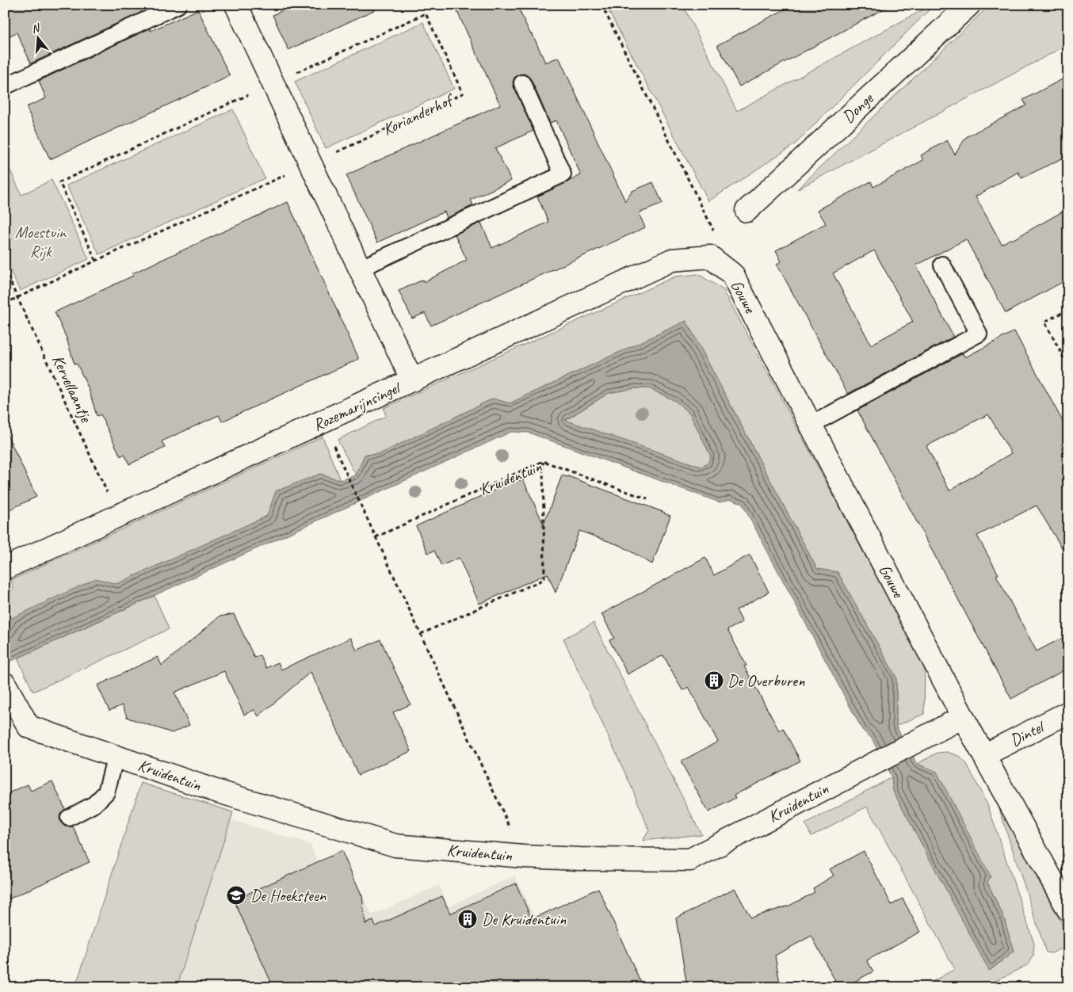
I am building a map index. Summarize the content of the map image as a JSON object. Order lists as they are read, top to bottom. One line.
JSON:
{"streets":{"street":["Donge","Gouwe","Rozemarijnsingel","Kruidentuin","Dintel"],"path":["Korianderhof","Kervellaantje"]},"crossings":[["Korianderhof","Kervellaantje"],["Gouwe","Rozemarijnsingel"],["Gouwe","Kruidentuin"],["Gouwe","Dintel"],["Kervellaantje","Rozemarijnsingel"]],"parks":["Moestuin Rijk"],"places":{"building":["De Overburen","De Kruidentuin"],"school or university":["De Hoeksteen"]},"north":"top"}
